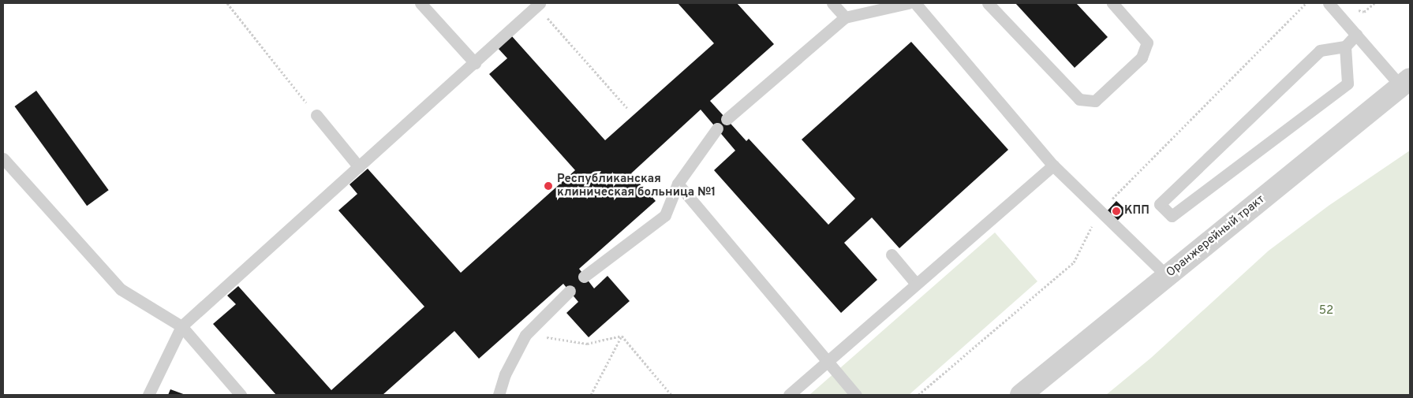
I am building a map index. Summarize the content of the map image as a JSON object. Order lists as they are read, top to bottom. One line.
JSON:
{"streets":{"street":["Оранжерейный тракт"]},"parks":["52"],"places":["Республиканская клиническая больница №1","КПП"]}
